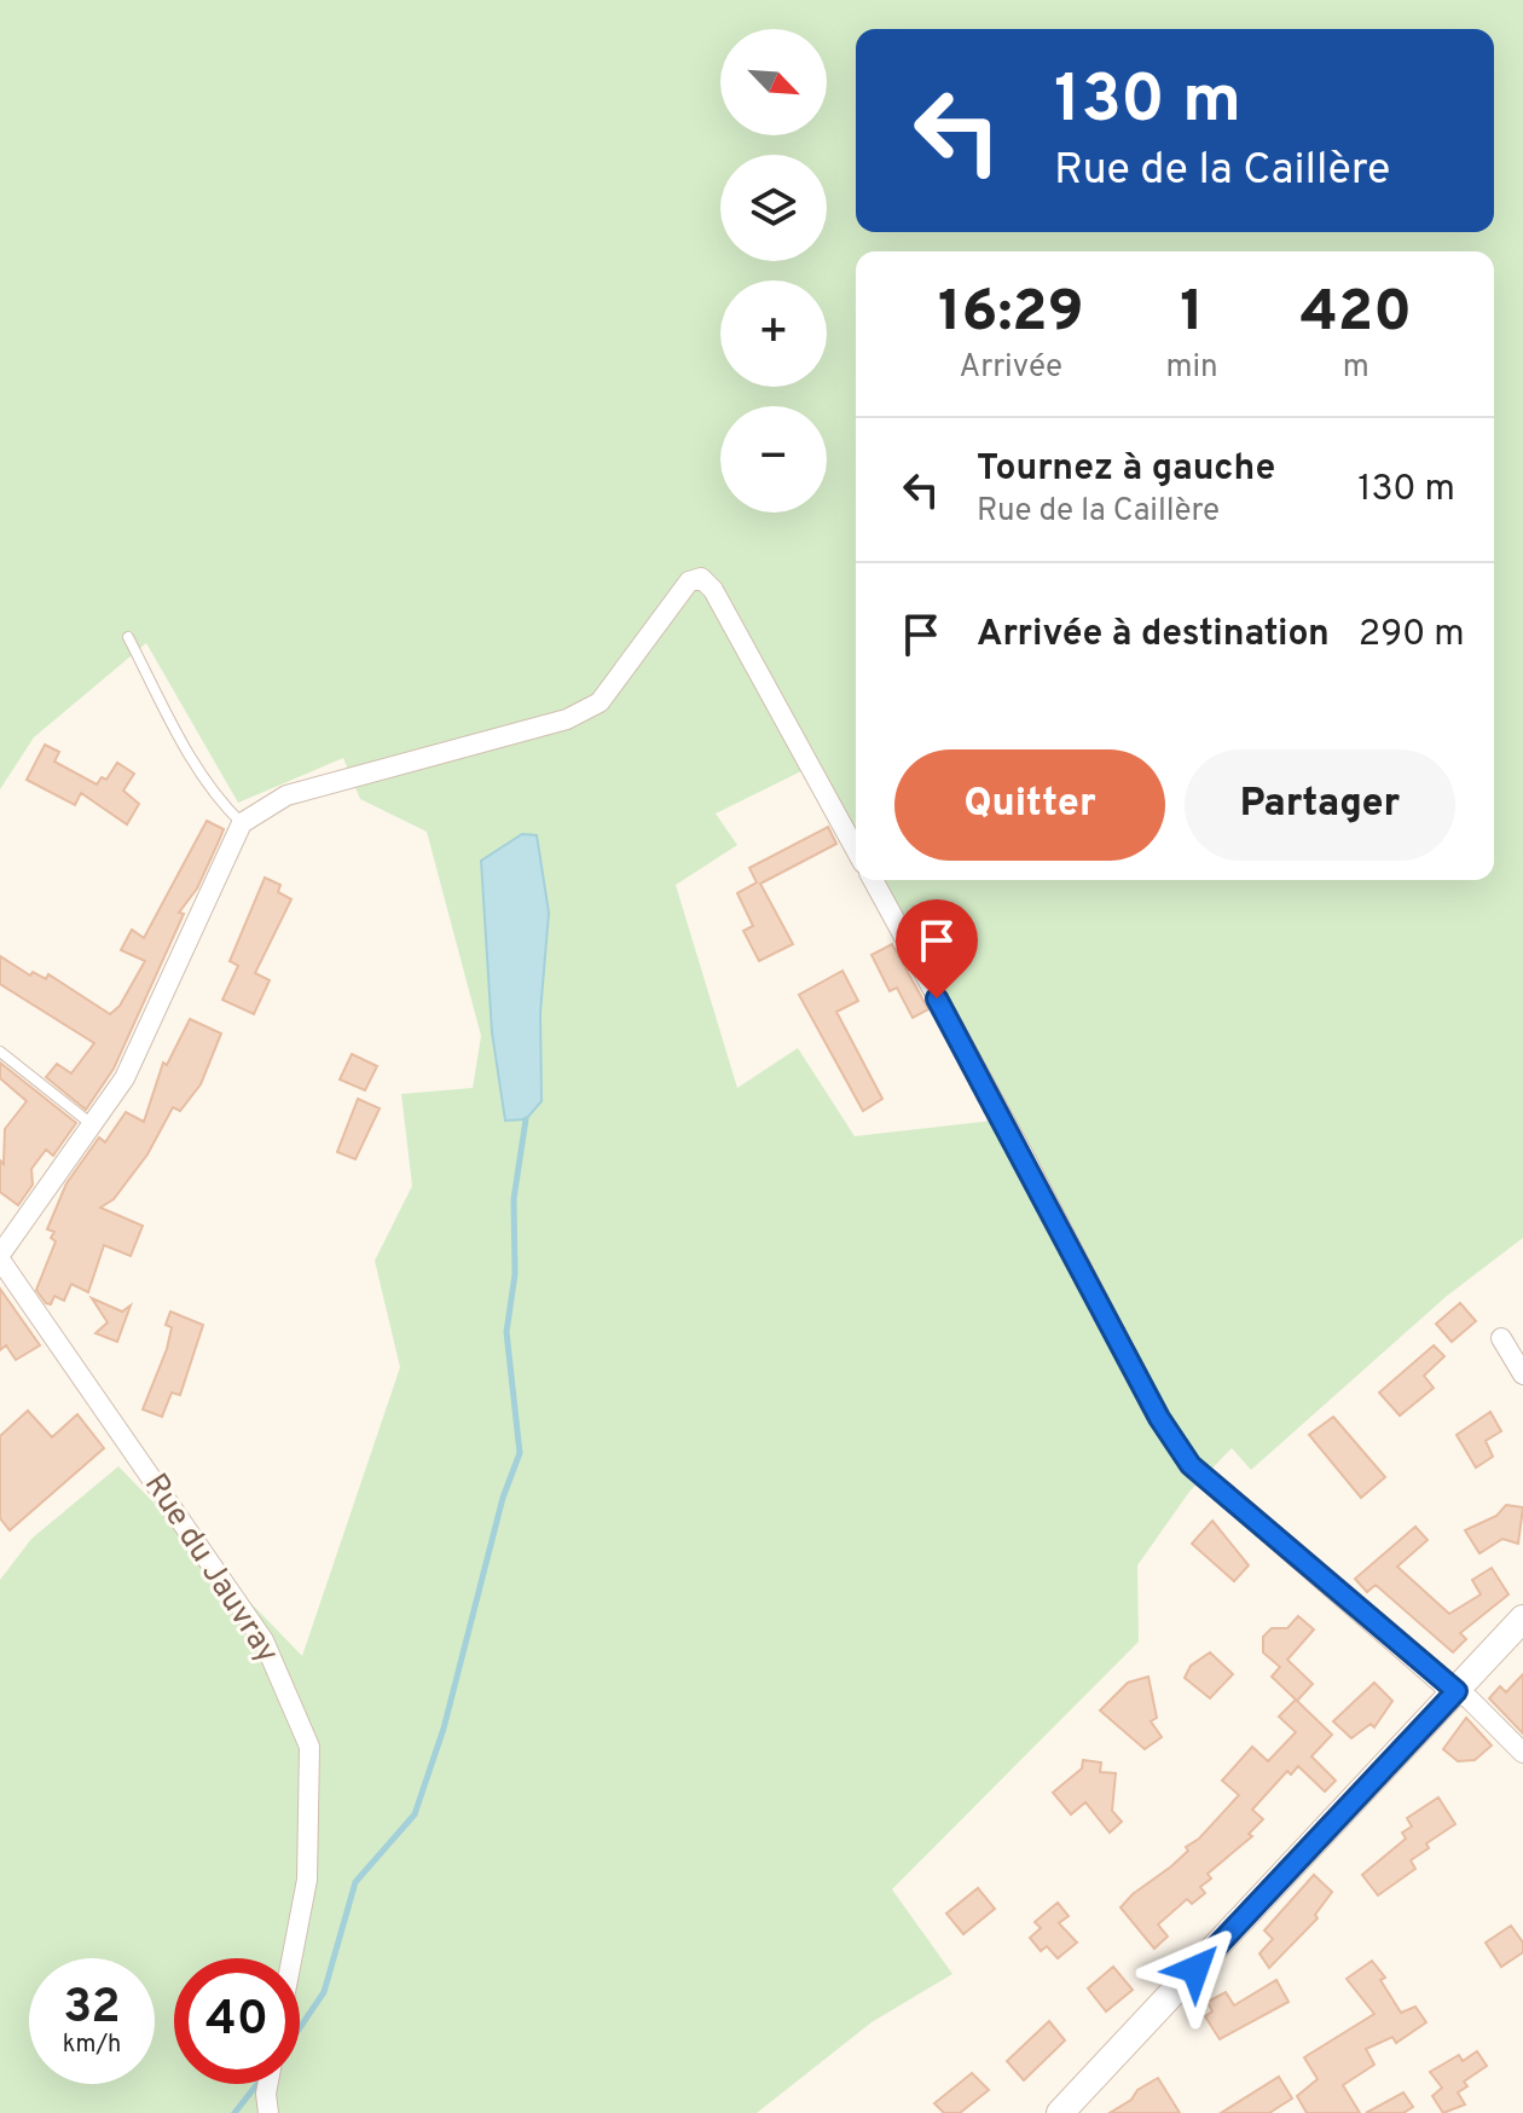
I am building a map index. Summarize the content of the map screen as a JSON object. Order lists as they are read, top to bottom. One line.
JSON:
{"streets":{"street":["Rue du Jauvray"]},"north":"bottom right","page":{"map_buttons":["+","−"],"turn":["130 m","Rue de la Caillère"],"eta":["16:29","Arrivée","1","min","420","m"],"list":[{"name":"Tournez à gauche","note":"Rue de la Caillère","value":"130 m"},{"name":"Arrivée à destination","value":"290 m"}],"buttons":["Quitter","Partager"],"speed":"32 km/h","limit":"40"}}
